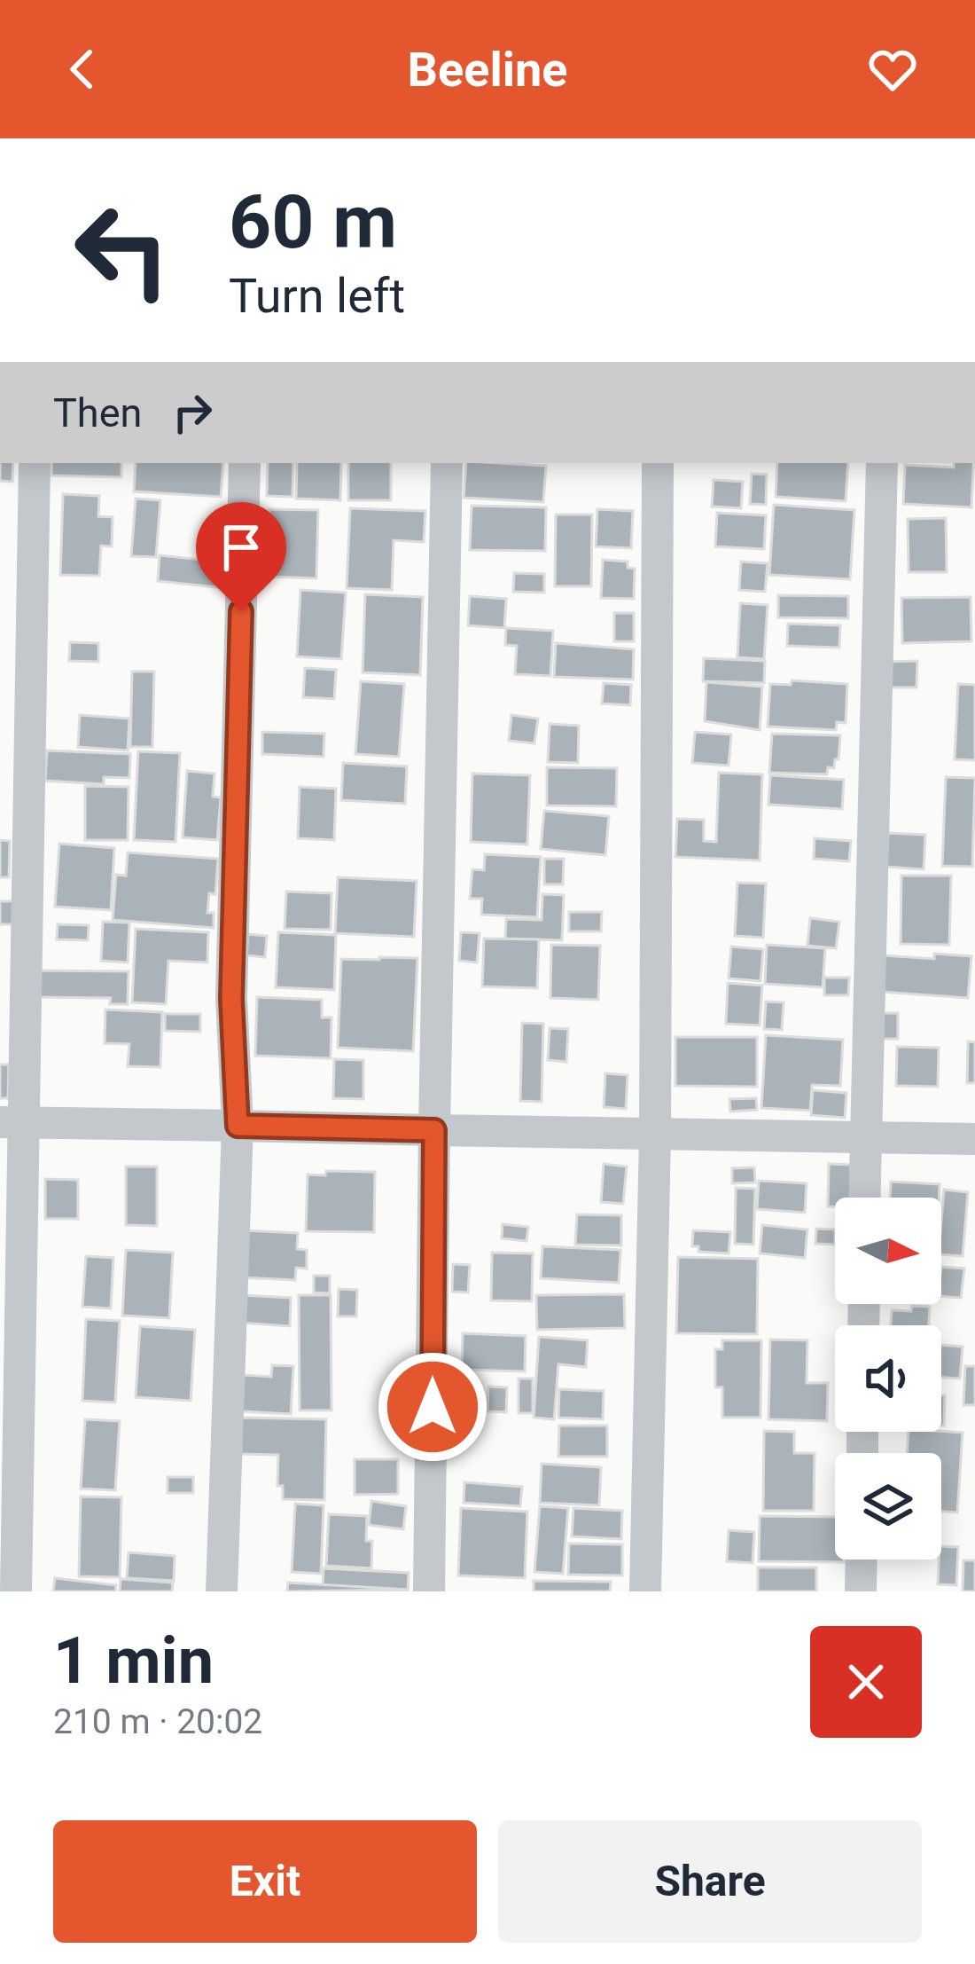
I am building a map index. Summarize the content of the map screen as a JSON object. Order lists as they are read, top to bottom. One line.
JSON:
{"north":"right","page":{"header":"Beeline","turn":["60 m","Turn left"],"then":"Then","heading":["1 min","210 m · 20:02"],"buttons":["Exit","Share"]}}
